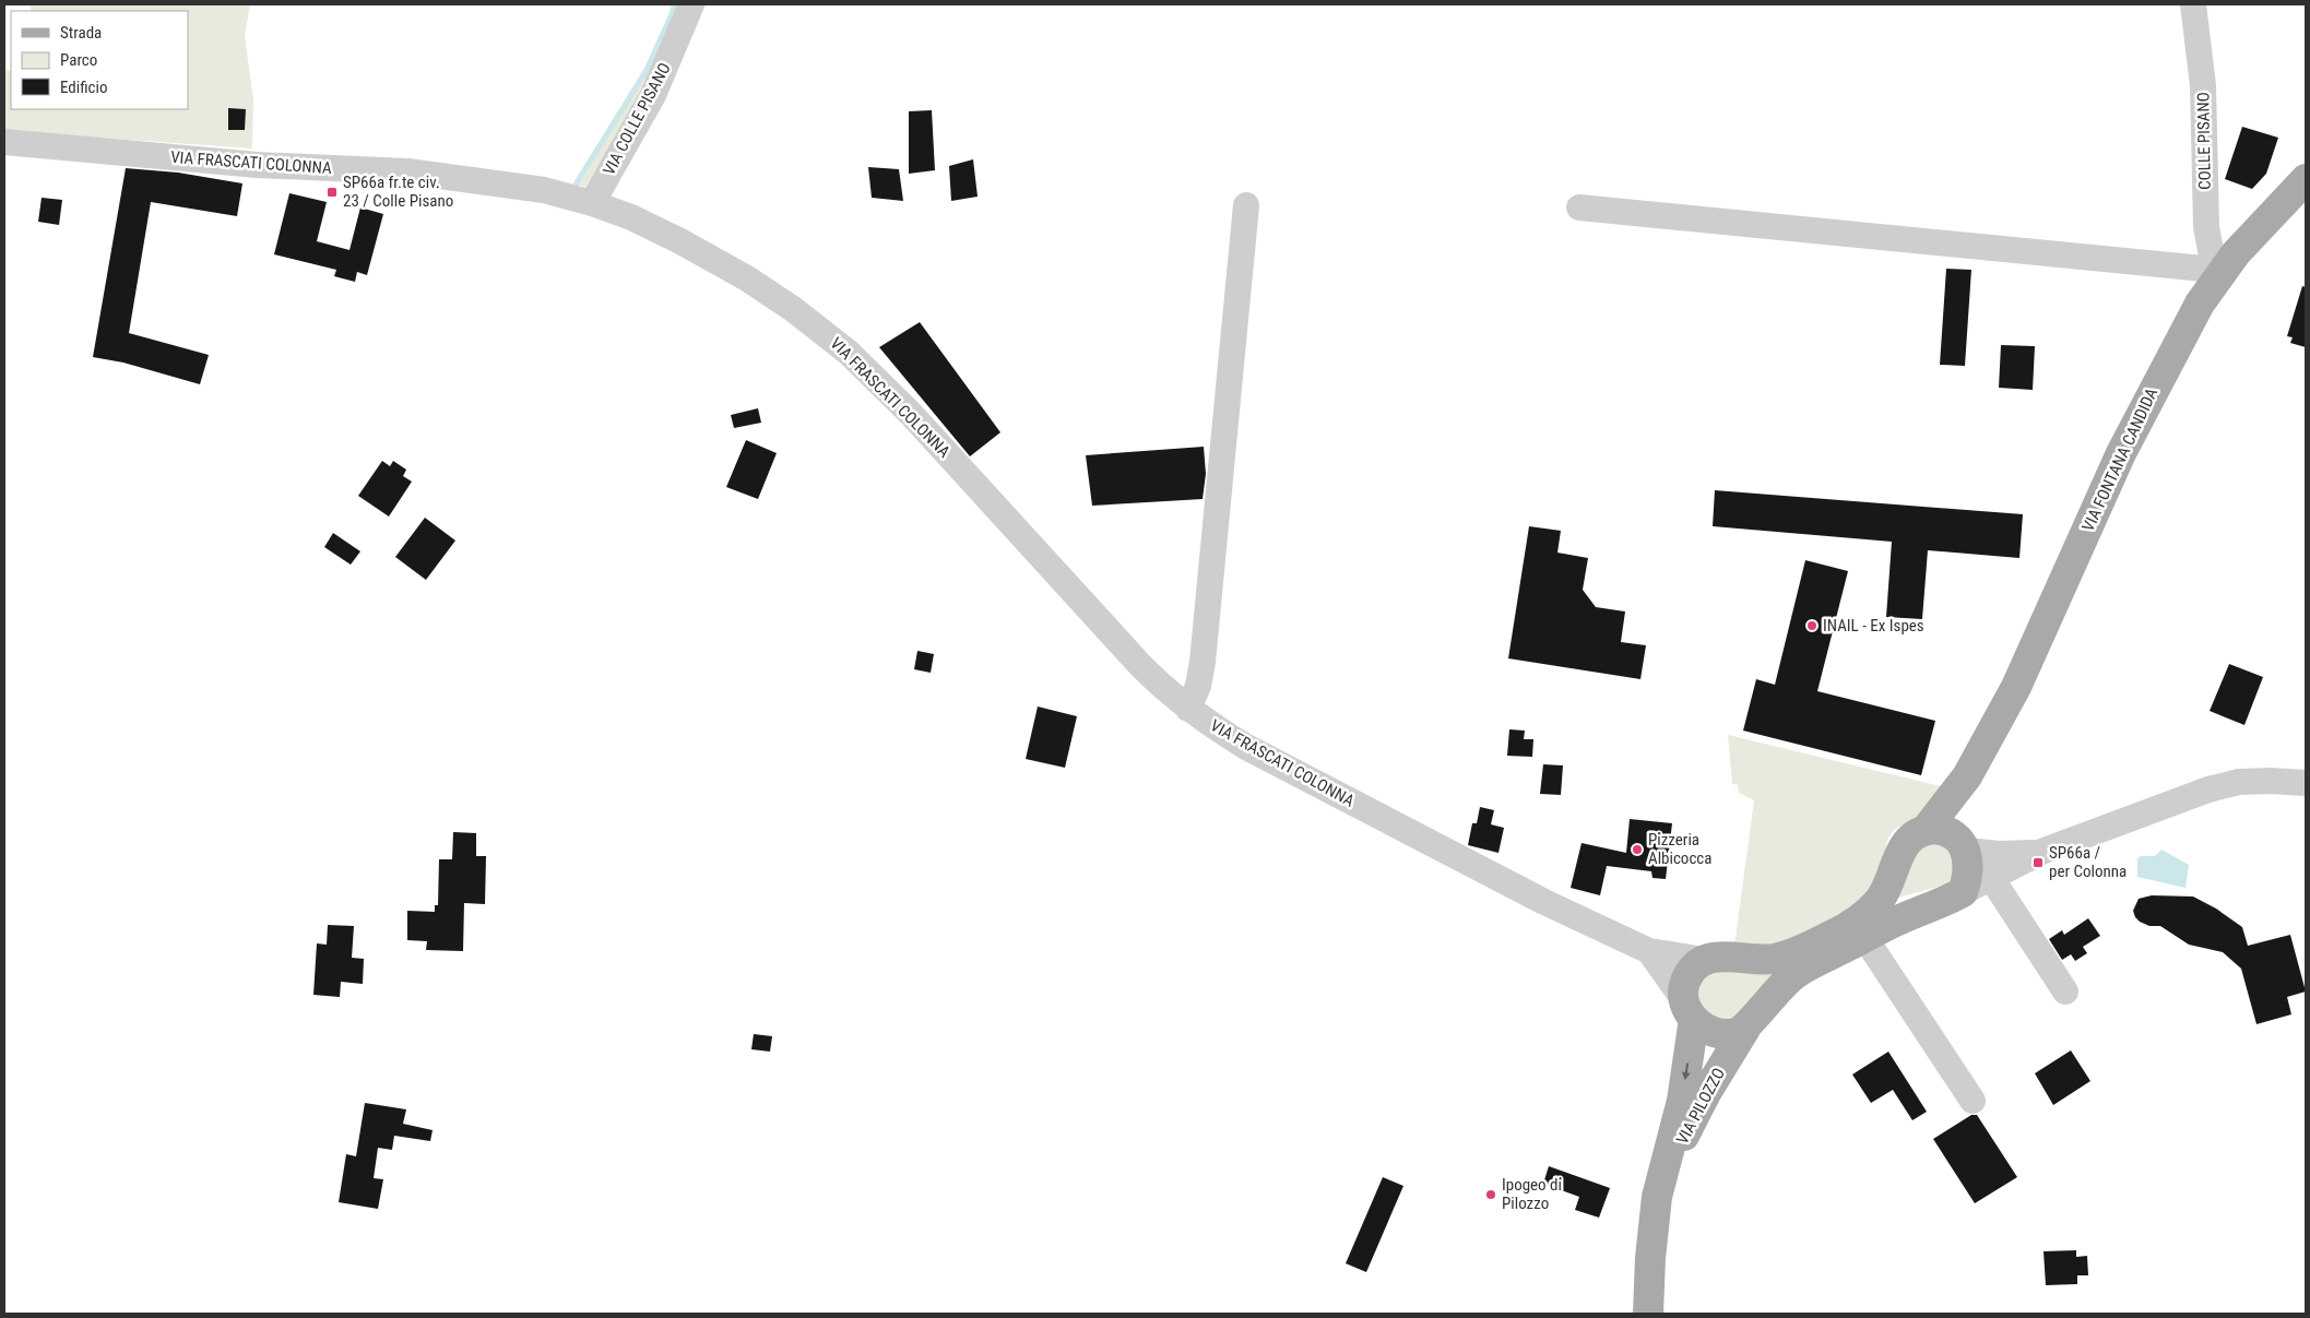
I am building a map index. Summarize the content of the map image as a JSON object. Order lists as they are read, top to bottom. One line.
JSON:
{"streets":{"main road":["VIA FRASCATI COLONNA","VIA FONTANA CANDIDA","VIA PILOZZO"],"street":["VIA COLLE PISANO","COLLE PISANO"]},"crossings":[["VIA COLLE PISANO","VIA FRASCATI COLONNA"],["COLLE PISANO","VIA FONTANA CANDIDA"],["VIA FRASCATI COLONNA","VIA FONTANA CANDIDA"],["VIA FRASCATI COLONNA","VIA PILOZZO"]],"places":{"transit":["SP66a fr.te civ. 23 / Colle Pisano","SP66a / per Colonna"],"other":["INAIL - Ex Ispes","Pizzeria Albicocca","Ipogeo di Pilozzo"]},"legend":["Strada","Parco","Edificio"]}
